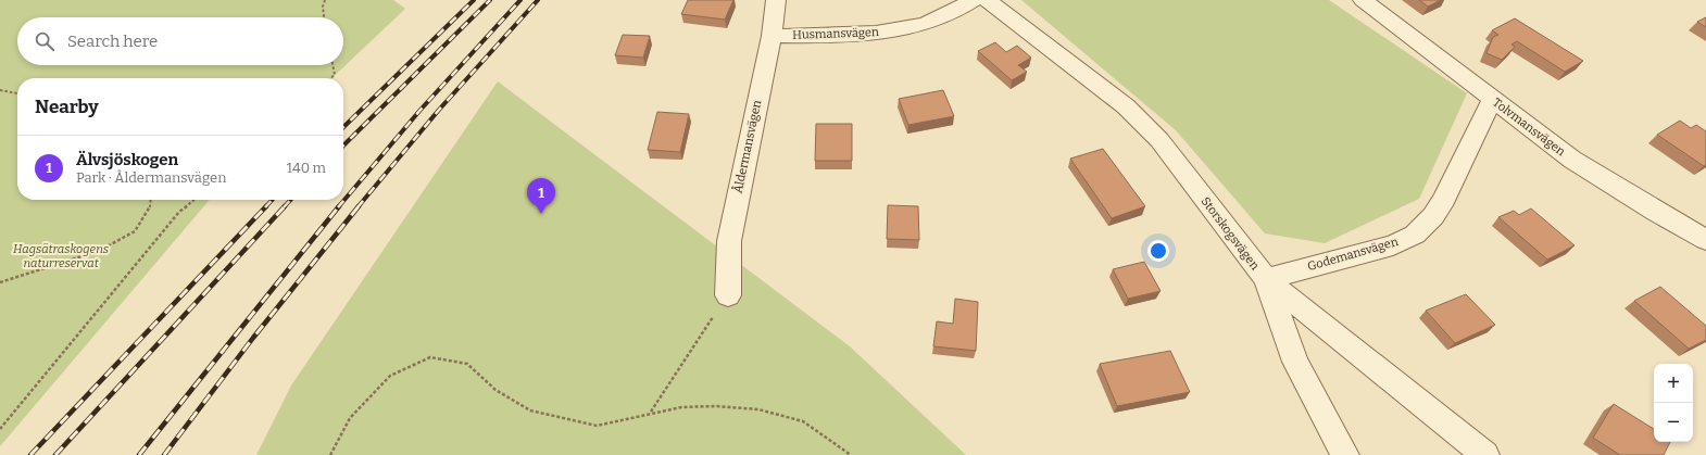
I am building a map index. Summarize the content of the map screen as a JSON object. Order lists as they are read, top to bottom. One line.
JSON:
{"streets":{"street":["Husmansvägen","Tolvmansvägen","Åldermansvägen","Storskogsvägen","Godemansvägen"]},"crossings":[["Husmansvägen","Åldermansvägen"],["Tolvmansvägen","Godemansvägen"],["Storskogsvägen","Godemansvägen"]],"parks":["Hagsätraskogens naturreservat"],"page":{"search":"Search here","heading":"Nearby","list":[{"mark":"1","name":"Älvsjöskogen","note":"Park · Åldermansvägen","value":"140 m"}],"pins":"1","map_buttons":["+","−"]}}
